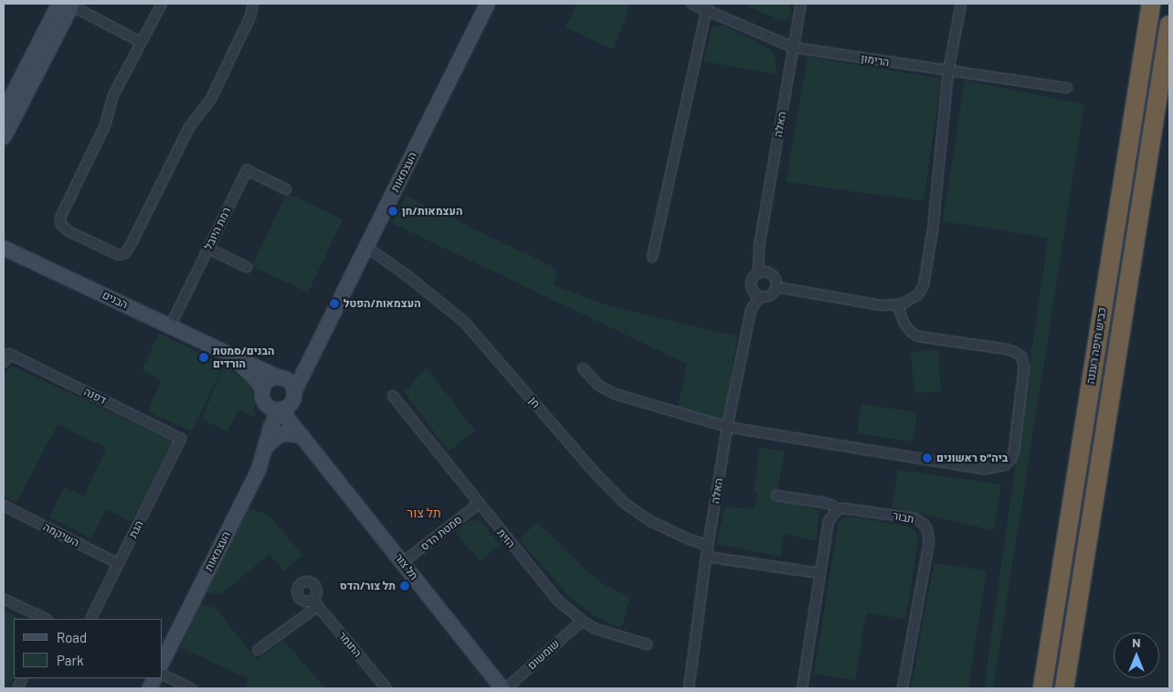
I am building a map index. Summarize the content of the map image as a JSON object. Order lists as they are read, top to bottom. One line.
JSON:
{"streets":{"highway":["כביש חיפה רעננה"],"street":["הרימון","האלה","העצמאות","רמת היובל","הבנים","דפנה","חן","תבור","הגת","סמטת הדס","השיקמה","הזית","תל צור","התומר","שומשום"]},"crossings":[["הרימון","האלה"],["האלה","חן"],["העצמאות","הבנים"],["העצמאות","חן"],["העצמאות","תל צור"],["רמת היובל","הבנים"],["הבנים","תל צור"],["דפנה","הגת"],["הגת","השיקמה"],["סמטת הדס","הזית"],["סמטת הדס","תל צור"],["הזית","שומשום"]],"districts":["תל צור"],"places":["העצמאות/חן","העצמאות/הפטל","הבנים/סמטת הורדים","ביה״ס ראשונים","תל צור/הדס"],"legend":["Road","Park"],"north":"top"}
